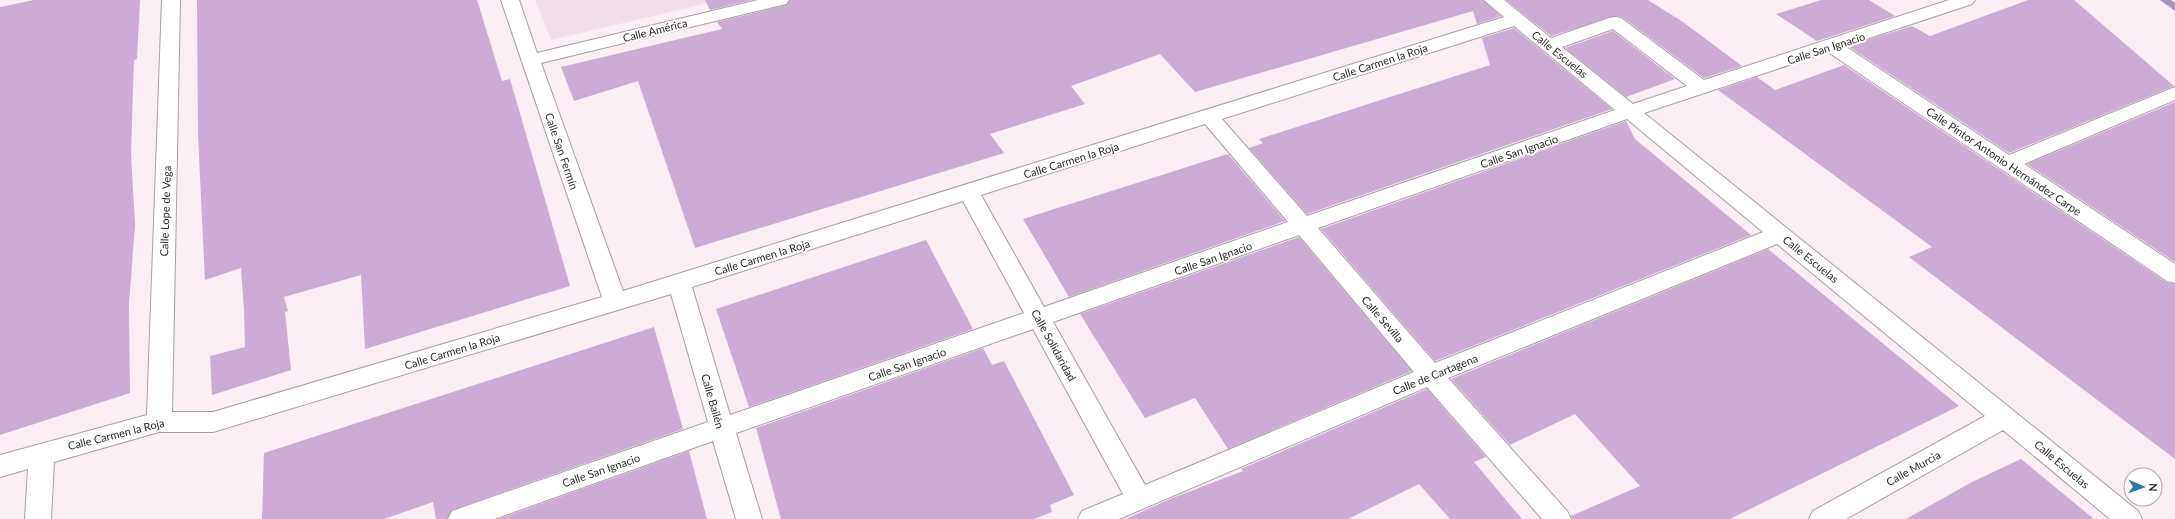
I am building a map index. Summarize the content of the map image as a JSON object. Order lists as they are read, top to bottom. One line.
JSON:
{"streets":{"street":["Calle América","Calle San Ignacio","Calle Escuelas","Calle Carmen la Roja","Calle San Fermín","Calle Pintor Antonio Hernández Carpe","Calle Lope de Vega","Calle Sevilla","Calle Solidaridad","Calle de Cartagena","Calle Bailén","Calle Murcia"]},"crossings":[["Calle América","Calle San Fermín"],["Calle San Ignacio","Calle Escuelas"],["Calle San Ignacio","Calle Pintor Antonio Hernández Carpe"],["Calle San Ignacio","Calle Sevilla"],["Calle San Ignacio","Calle Solidaridad"],["Calle San Ignacio","Calle Bailén"],["Calle Escuelas","Calle Carmen la Roja"],["Calle Escuelas","Calle de Cartagena"],["Calle Escuelas","Calle Murcia"],["Calle Carmen la Roja","Calle San Fermín"],["Calle Carmen la Roja","Calle Lope de Vega"],["Calle Carmen la Roja","Calle Sevilla"],["Calle Carmen la Roja","Calle Solidaridad"],["Calle Carmen la Roja","Calle Bailén"],["Calle Sevilla","Calle de Cartagena"],["Calle Solidaridad","Calle de Cartagena"]],"north":"right"}
